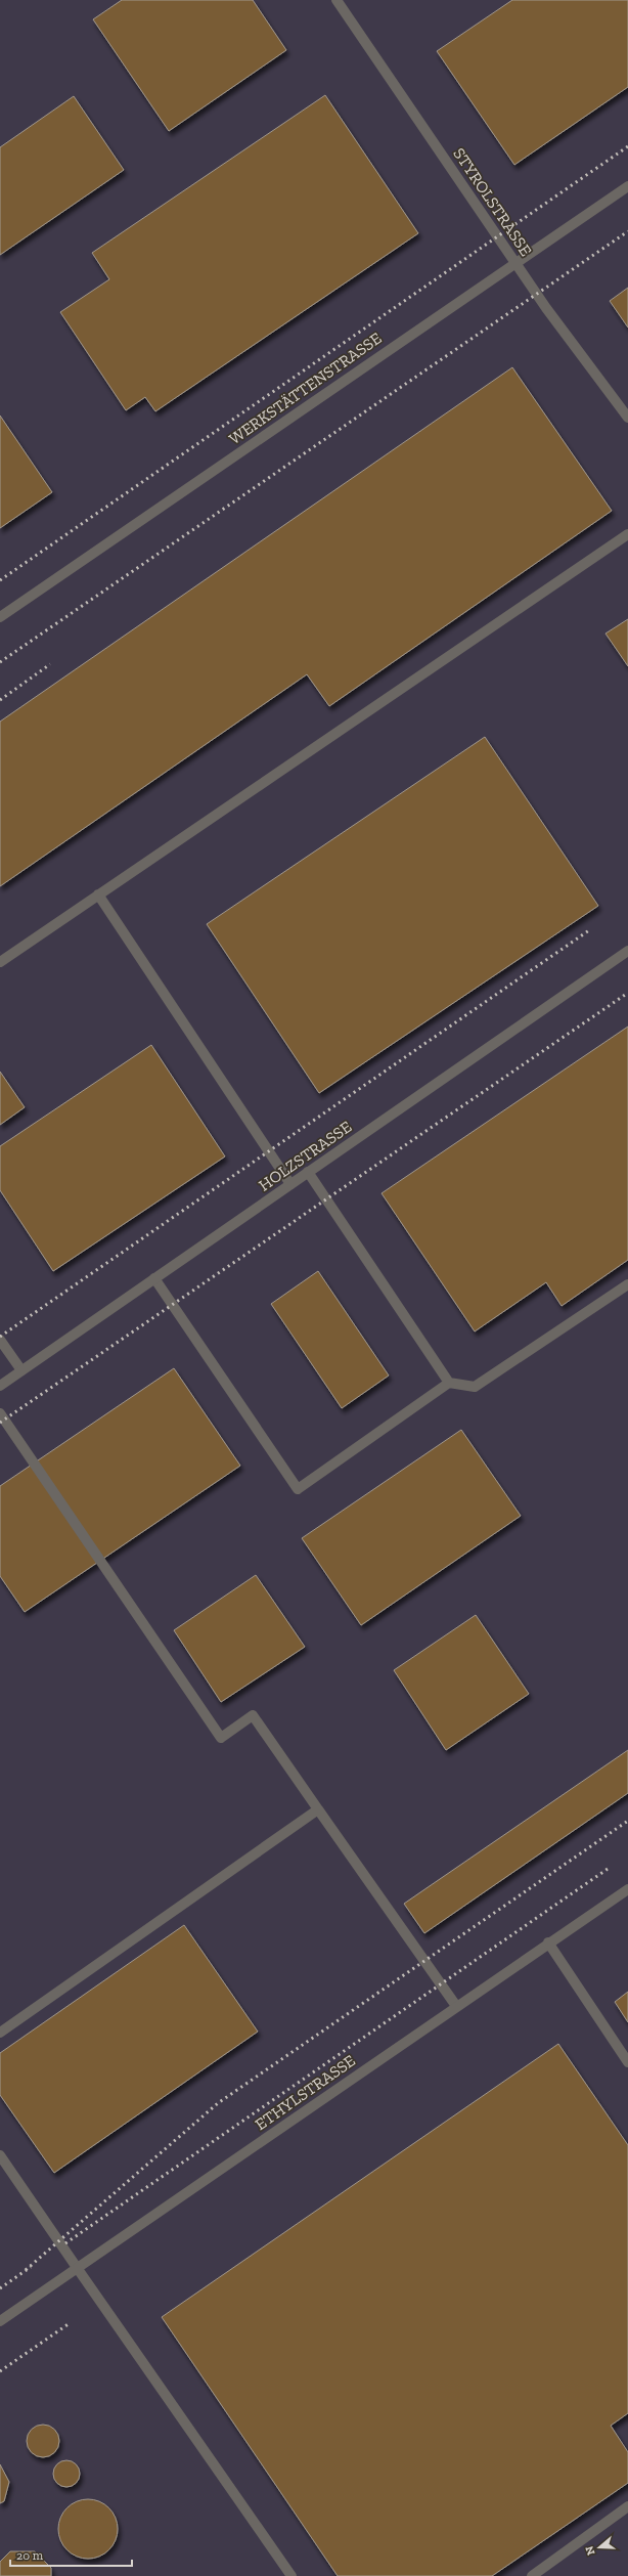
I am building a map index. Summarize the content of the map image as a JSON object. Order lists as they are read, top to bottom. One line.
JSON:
{"streets":{"street":["STYROLSTRASSE","WERKSTÄTTENSTRASSE","HOLZSTRASSE","ETHYLSTRASSE"]},"crossings":[["STYROLSTRASSE","WERKSTÄTTENSTRASSE"]],"scale_bar":"20 m","north":"left"}
